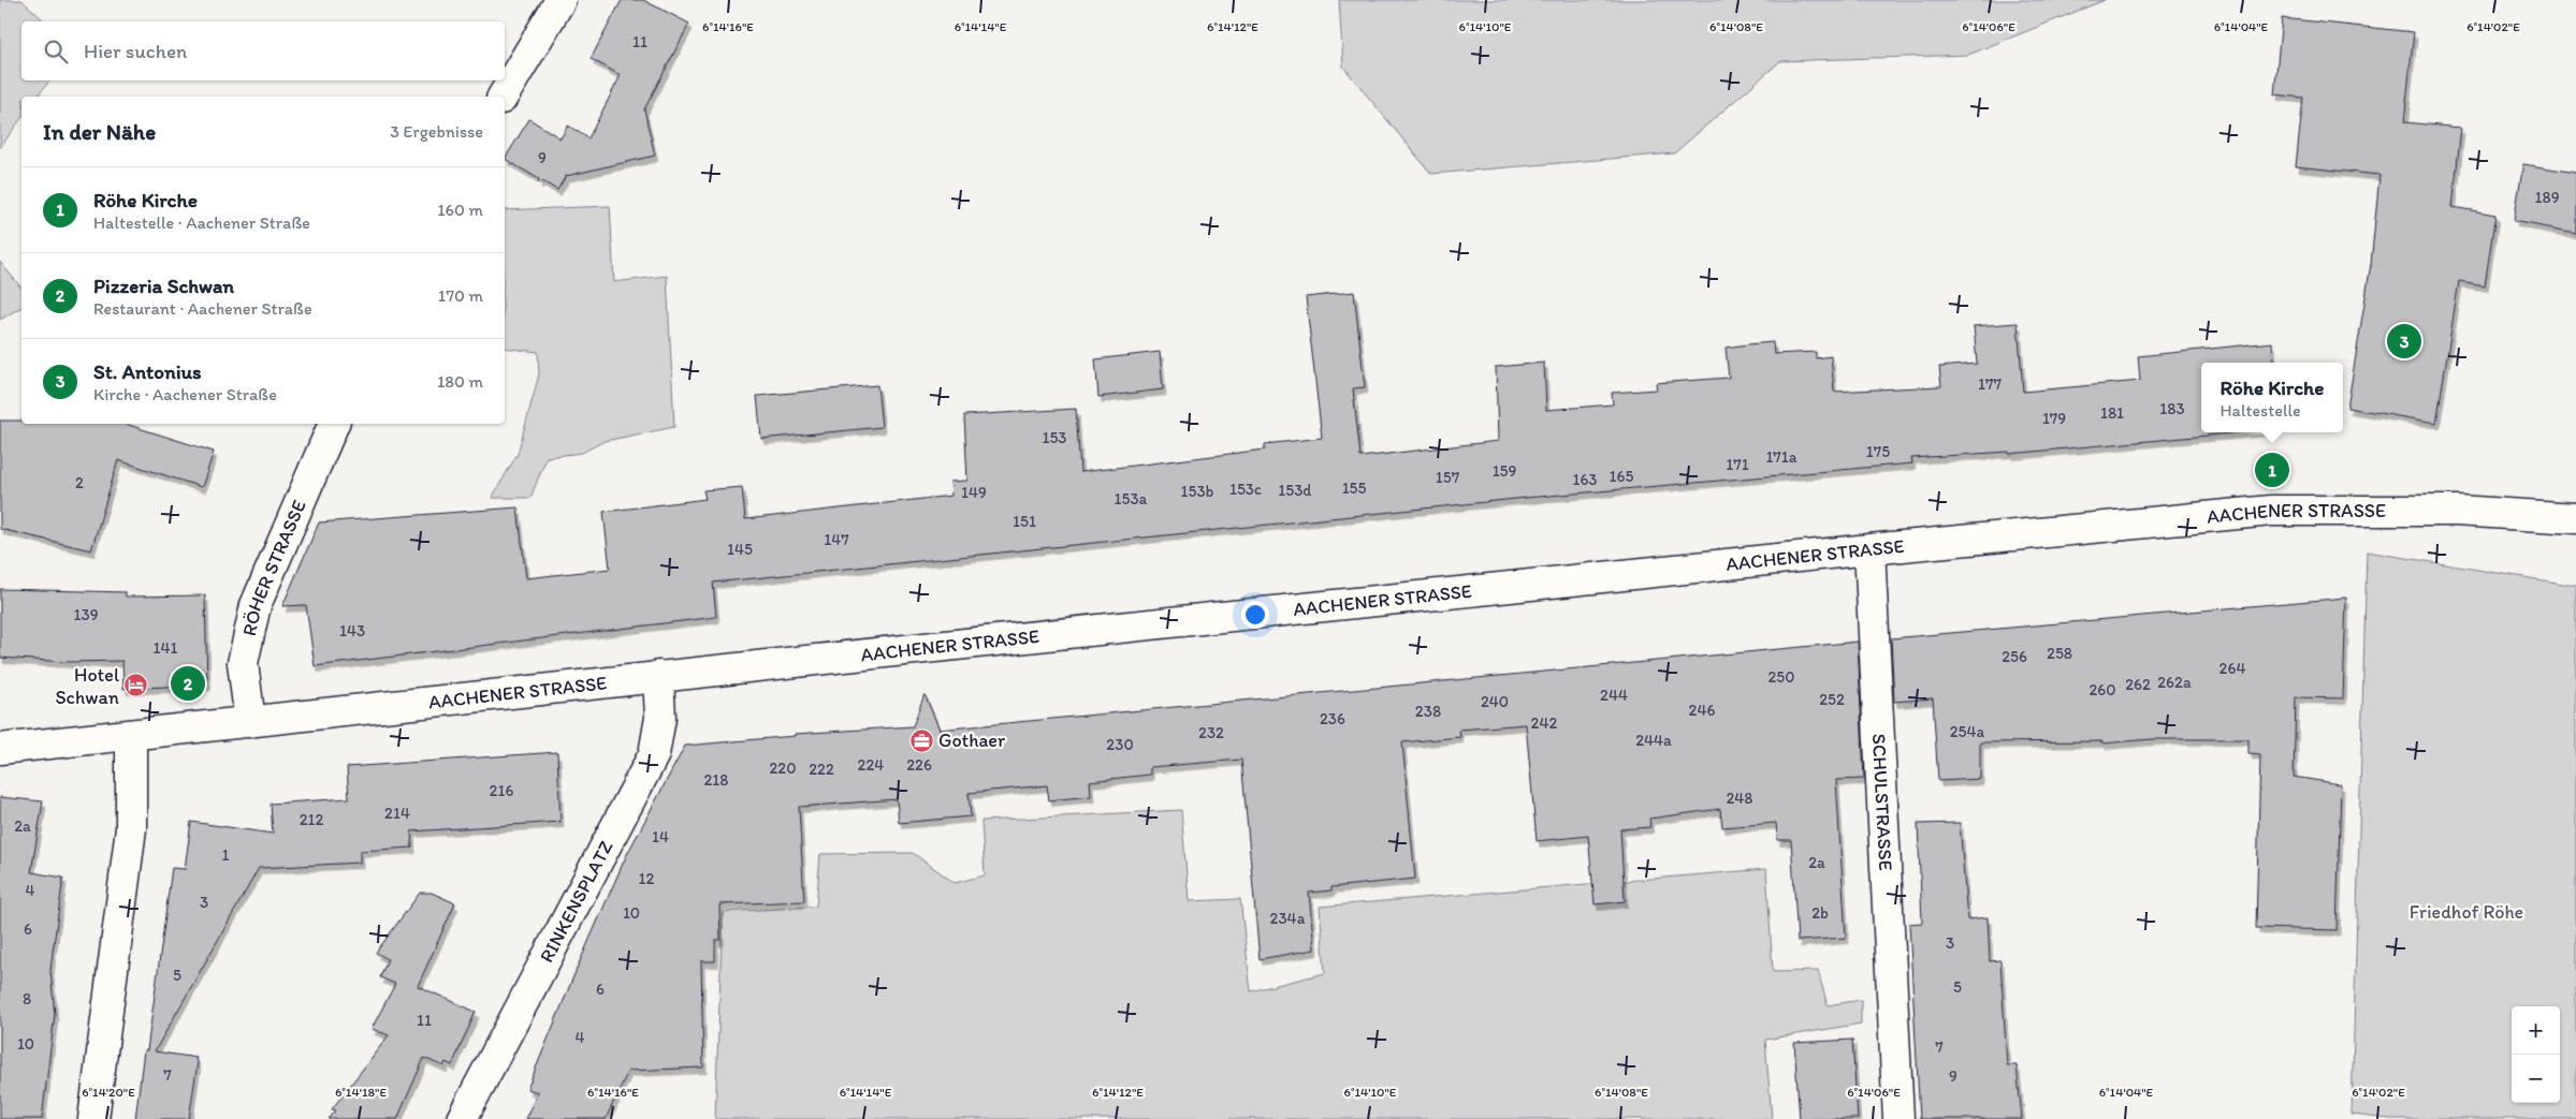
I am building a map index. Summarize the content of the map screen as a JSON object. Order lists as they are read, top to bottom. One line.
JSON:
{"streets":{"main road":["AACHENER STRASSE","RÖHER STRASSE","SCHULSTRASSE","RINKENSPLATZ"]},"crossings":[["AACHENER STRASSE","RÖHER STRASSE"],["AACHENER STRASSE","SCHULSTRASSE"],["AACHENER STRASSE","RINKENSPLATZ"]],"parks":["Friedhof Röhe"],"places":{"hotel":["Hotel Schwan"],"office":["Gothaer"]},"house_numbers":["11","9","189","177","183","181","179","153","175","171a","171","159","165","157","163","2","155","153c","153d","153b","149","153a","151","147","145","139","143","141","258","256","264","250","262a","262","260","244","252","240","246","238","236","242","254a","232","244a","230","224","226","220","222","218","216","248","214","212","2a","14","1","2a","12","4","3","10","2b","234a","6","3","5","5","6","8","11","4","10","7","7","9"],"page":{"search":"Hier suchen","heading":["In der Nähe","3 Ergebnisse"],"list":[{"mark":"1","name":"Röhe Kirche","note":"Haltestelle · Aachener Straße","value":"160 m"},{"mark":"2","name":"Pizzeria Schwan","note":"Restaurant · Aachener Straße","value":"170 m"},{"mark":"3","name":"St. Antonius","note":"Kirche · Aachener Straße","value":"180 m"}],"pins":["3","1","2"],"popup":["Röhe Kirche","Haltestelle"],"map_buttons":["+","−"]},"coordinates":["6°14'16\"E","6°14'14\"E","6°14'12\"E","6°14'10\"E","6°14'08\"E","6°14'06\"E","6°14'04\"E","6°14'02\"E","6°14'20\"E","6°14'18\"E"]}
